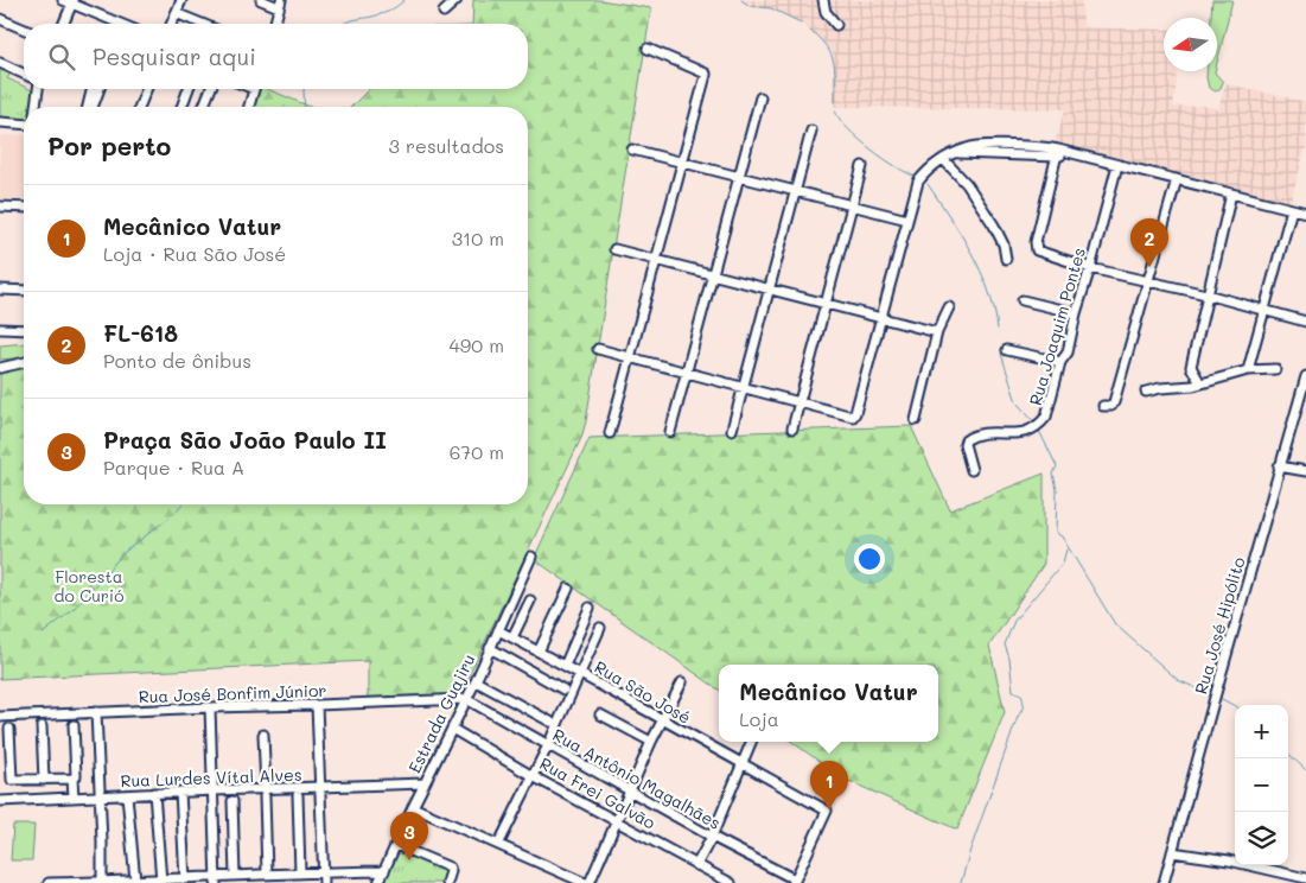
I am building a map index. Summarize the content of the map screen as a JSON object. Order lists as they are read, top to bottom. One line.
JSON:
{"streets":{"street":["Rua Joaquim Pontes","Rua José Hipólito","Rua São José","Rua José Bonfim Júnior","Estrada Guajiru","Rua Lurdes Vítal Alves","Rua Antônio Magalhães","Rua Frei Galvão"]},"crossings":[["Rua São José","Estrada Guajiru"],["Rua São José","Rua Antônio Magalhães"],["Rua José Bonfim Júnior","Estrada Guajiru"],["Rua José Bonfim Júnior","Rua Antônio Magalhães"],["Estrada Guajiru","Rua Lurdes Vítal Alves"],["Estrada Guajiru","Rua Antônio Magalhães"],["Estrada Guajiru","Rua Frei Galvão"]],"parks":["Floresta do Curió"],"north":"left","page":{"search":"Pesquisar aqui","heading":["Por perto","3 resultados"],"list":[{"mark":"1","name":"Mecânico Vatur","note":"Loja · Rua São José","value":"310 m"},{"mark":"2","name":"FL-618","note":"Ponto de ônibus","value":"490 m"},{"mark":"3","name":"Praça São João Paulo II","note":"Parque · Rua A","value":"670 m"}],"pins":["2","1","3"],"popup":["Mecânico Vatur","Loja"],"map_buttons":["+","−"]}}
